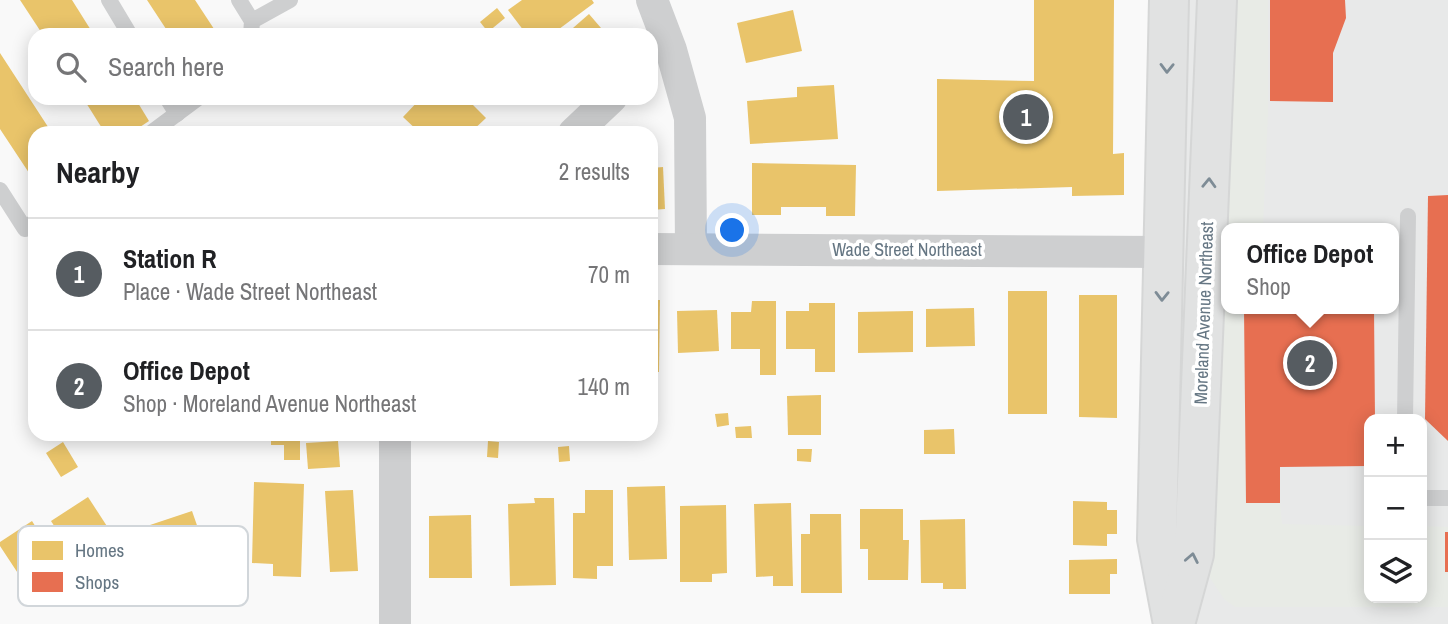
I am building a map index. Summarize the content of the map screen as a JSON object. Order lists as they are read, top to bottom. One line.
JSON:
{"streets":{"highway":["Moreland Avenue Northeast"],"street":["Wade Street Northeast"]},"crossings":[["Wade Street Northeast","Moreland Avenue Northeast"]],"legend":["Homes","Shops"],"page":{"search":"Search here","pins":["1","2"],"heading":["Nearby","2 results"],"list":[{"mark":"1","name":"Station R","note":"Place · Wade Street Northeast","value":"70 m"},{"mark":"2","name":"Office Depot","note":"Shop · Moreland Avenue Northeast","value":"140 m"}],"popup":["Office Depot","Shop"],"map_buttons":["+","−"]}}
